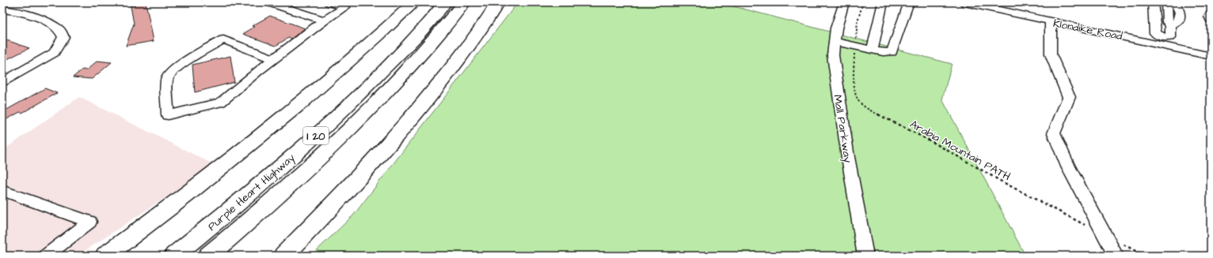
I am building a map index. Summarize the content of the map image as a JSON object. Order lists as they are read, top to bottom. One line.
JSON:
{"streets":{"highway":["I 20","Purple Heart Highway"],"street":["Klondike Road","Mall Parkway"],"path":["Arabia Mountain PATH"]}}
